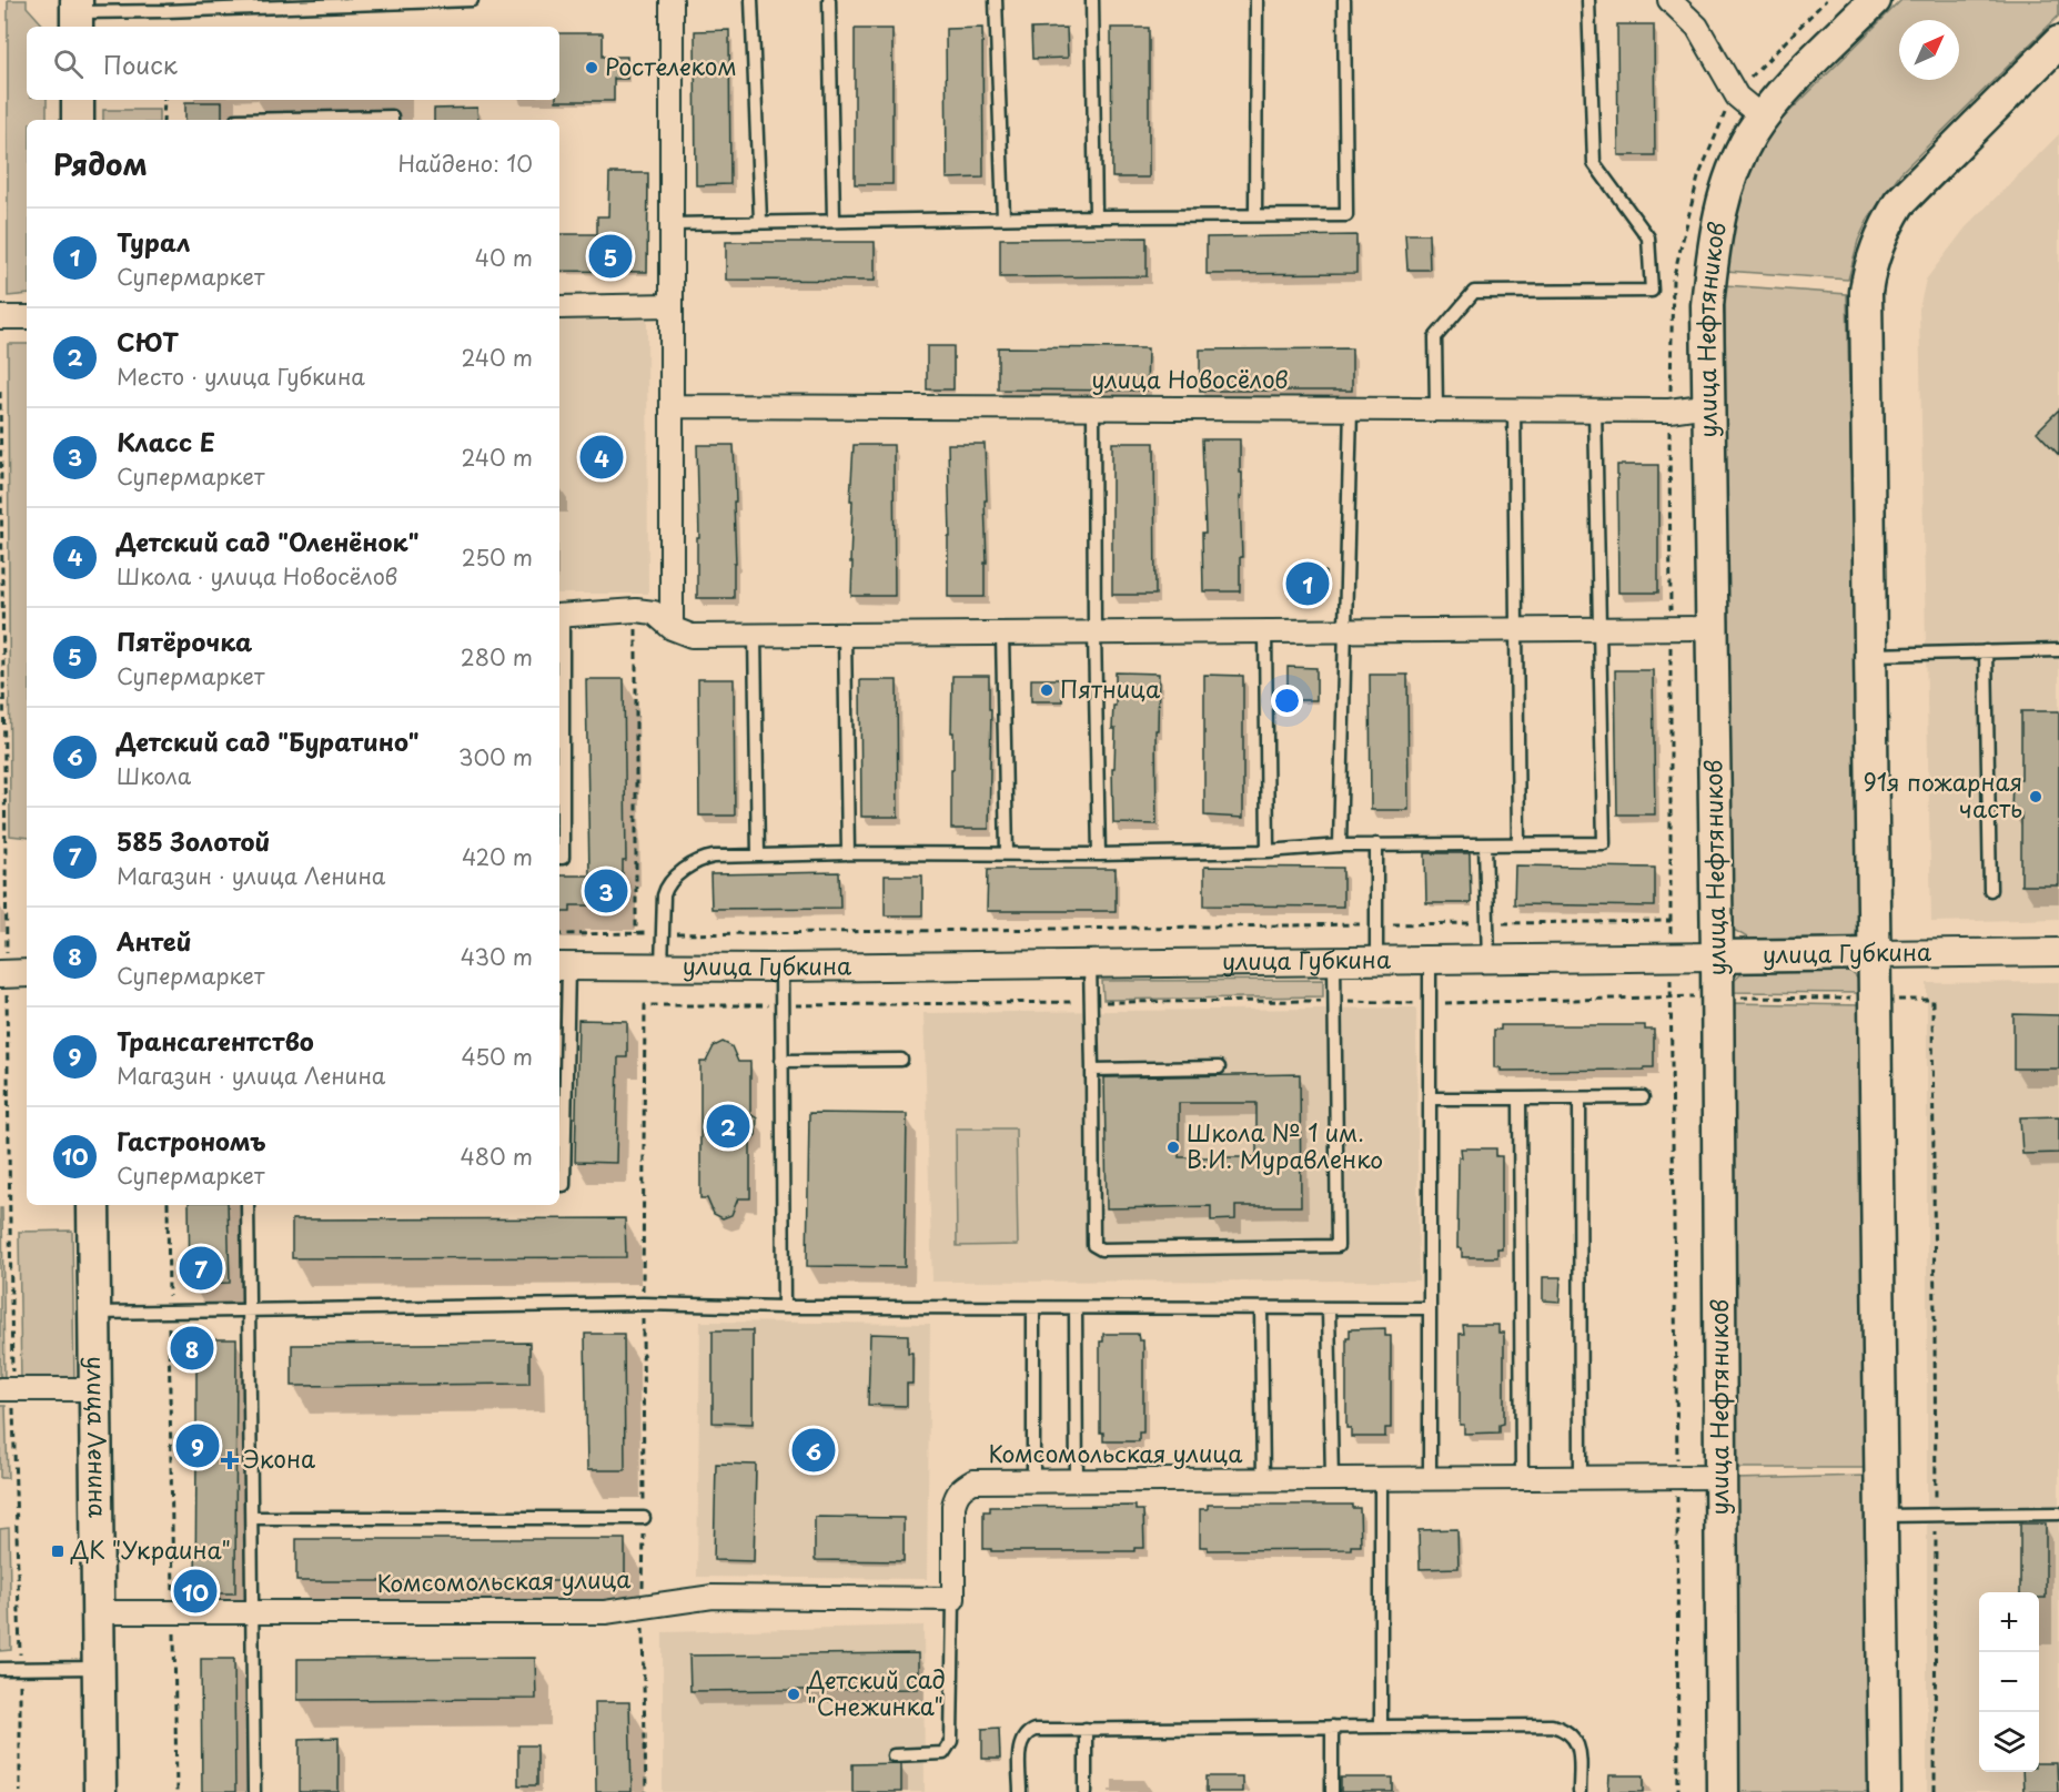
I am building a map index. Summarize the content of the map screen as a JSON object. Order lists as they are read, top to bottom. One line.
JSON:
{"streets":{"main road":["улица Нефтяников","улица Губкина","улица Ленина"],"street":["улица Новосёлов","Комсомольская улица"]},"crossings":[["улица Нефтяников","улица Новосёлов"],["улица Нефтяников","улица Губкина"],["улица Нефтяников","Комсомольская улица"],["улица Ленина","Комсомольская улица"]],"places":{"other":["Ростелеком","Пятница","91я пожарная часть","Школа № 1 им. В.И. Муравленко","Детский сад \"Снежинка\""],"health":["Экона"],"transit":["ДК \"Украина\""]},"north":"top right","page":{"search":"Поиск","heading":["Рядом","Найдено: 10"],"list":[{"mark":"1","name":"Турал","note":"Супермаркет","value":"40 m"},{"mark":"2","name":"СЮТ","note":"Место · улица Губкина","value":"240 m"},{"mark":"3","name":"Класс Е","note":"Супермаркет","value":"240 m"},{"mark":"4","name":"Детский сад \"Оленёнок\"","note":"Школа · улица Новосёлов","value":"250 m"},{"mark":"5","name":"Пятёрочка","note":"Супермаркет","value":"280 m"},{"mark":"6","name":"Детский сад \"Буратино\"","note":"Школа","value":"300 m"},{"mark":"7","name":"585 Золотой","note":"Магазин · улица Ленина","value":"420 m"},{"mark":"8","name":"Антей","note":"Супермаркет","value":"430 m"},{"mark":"9","name":"Трансагентство","note":"Магазин · улица Ленина","value":"450 m"},{"mark":"10","name":"Гастрономъ","note":"Супермаркет","value":"480 m"}],"pins":["5","4","1","3","2","7","8","9","6","10"],"map_buttons":["+","−"]}}
